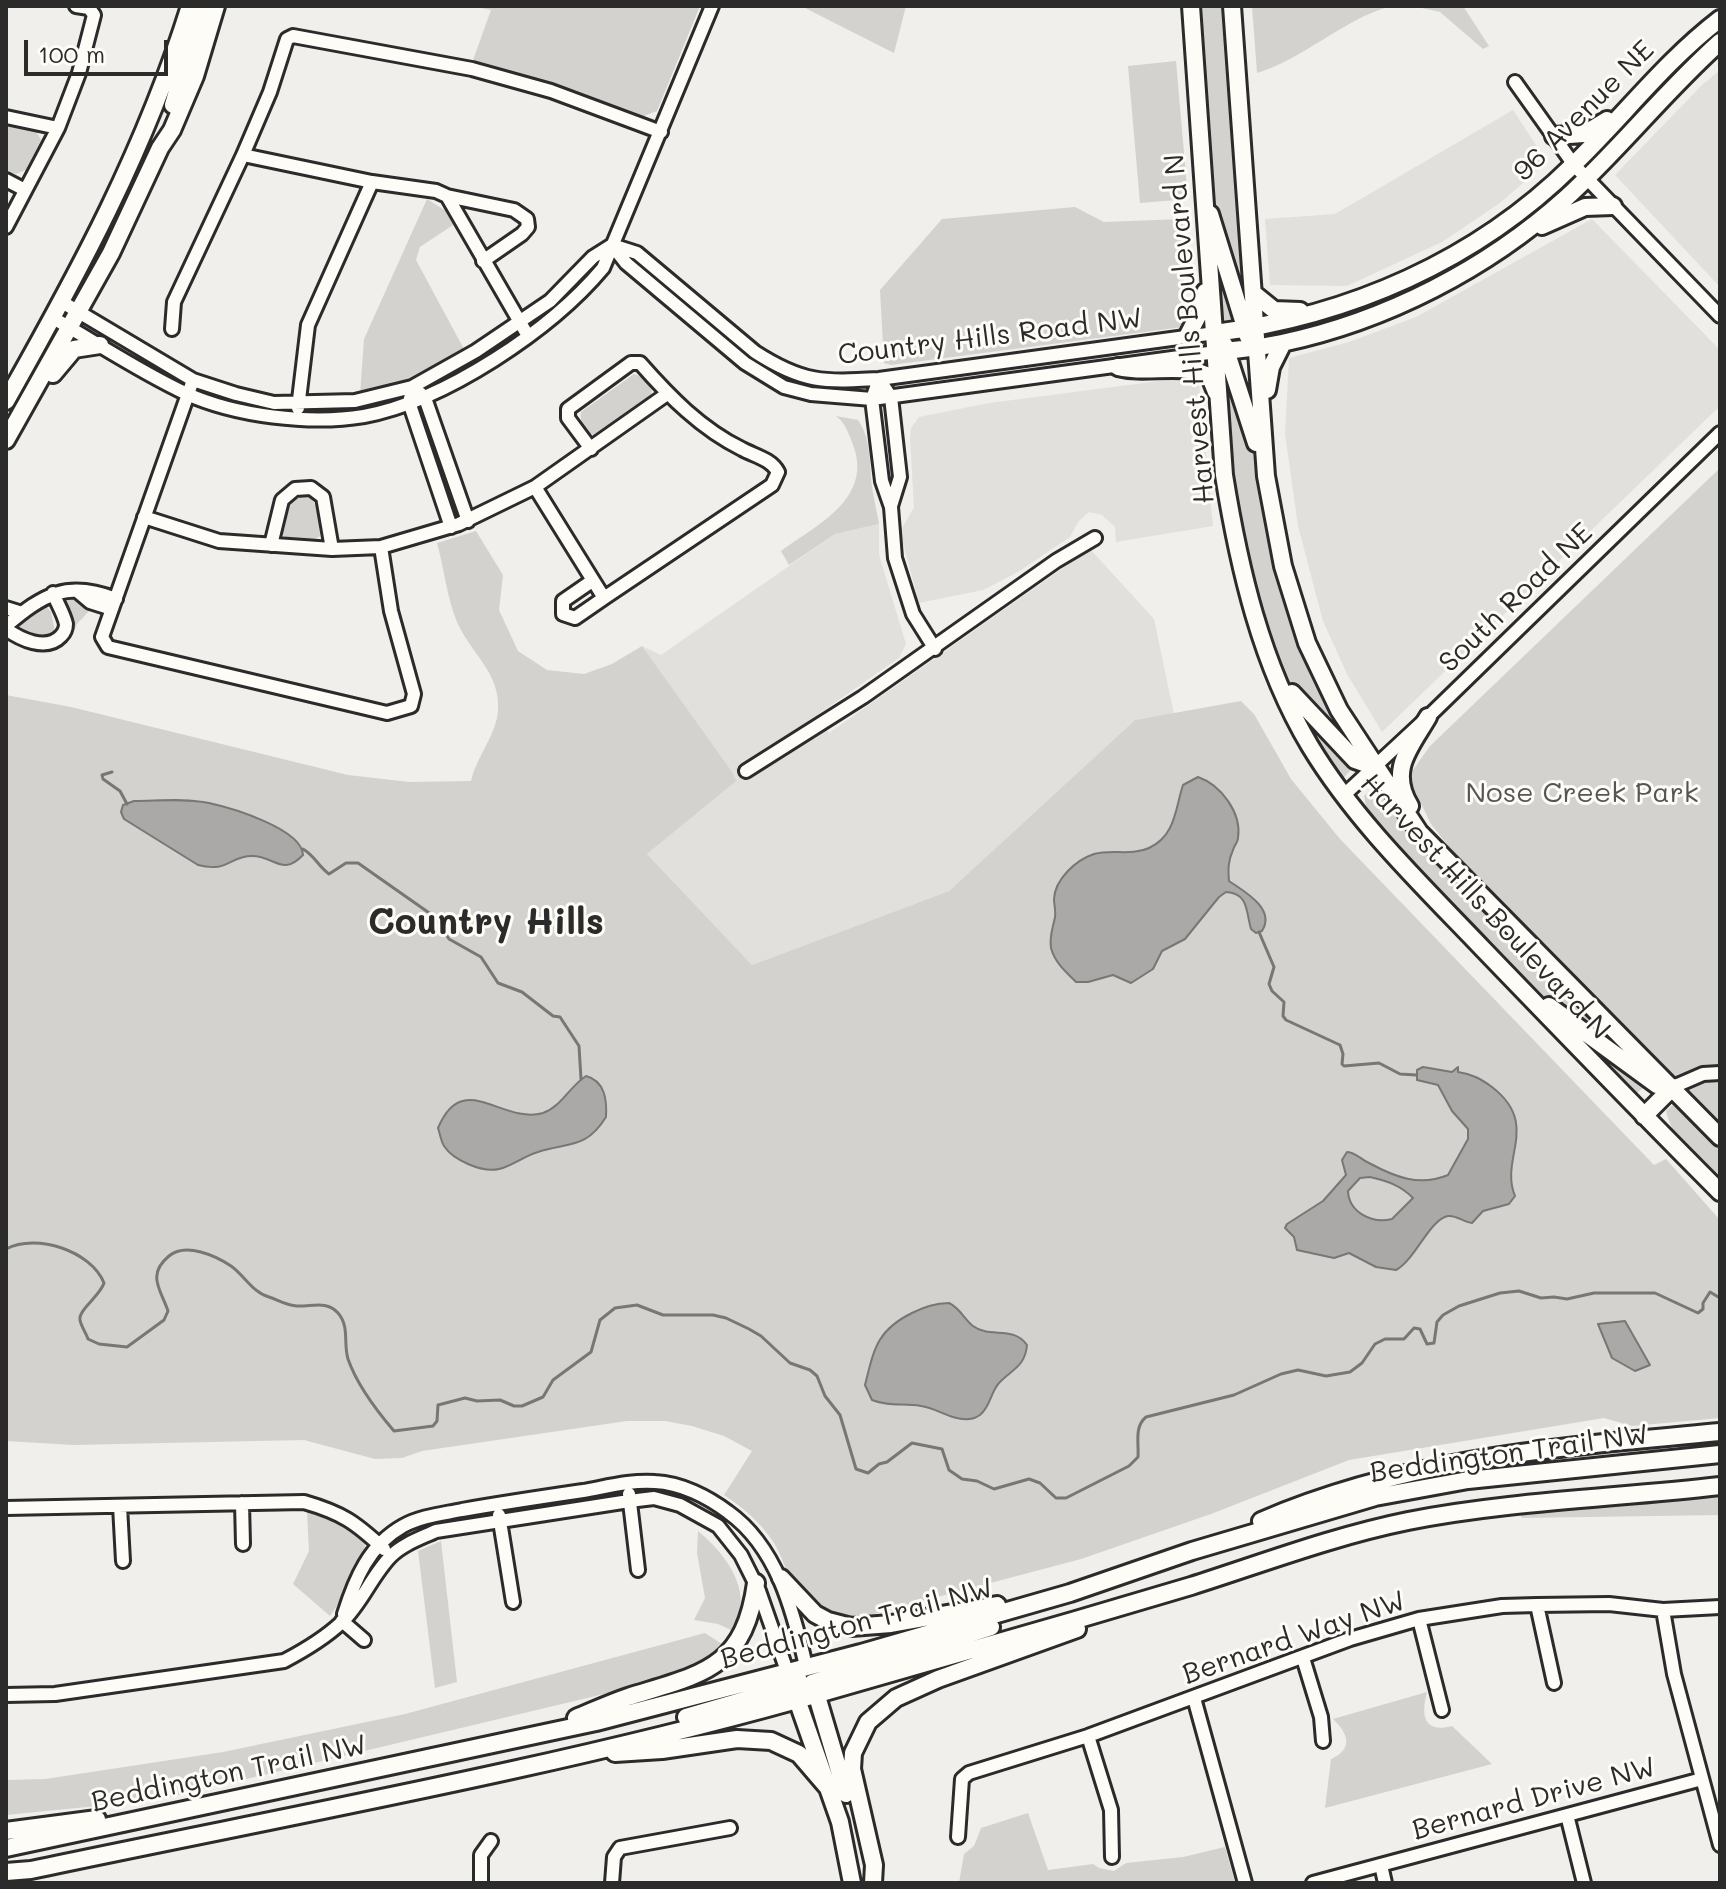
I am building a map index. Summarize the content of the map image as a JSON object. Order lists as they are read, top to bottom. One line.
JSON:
{"streets":{"main road":["96 Avenue NE","Harvest Hills Boulevard N","Beddington Trail NW"],"street":["Country Hills Road NW","South Road NE","Bernard Way NW","Bernard Drive NW"]},"crossings":[["96 Avenue NE","Harvest Hills Boulevard N"],["96 Avenue NE","Country Hills Road NW"],["Harvest Hills Boulevard N","Country Hills Road NW"],["Harvest Hills Boulevard N","South Road NE"]],"districts":["Country Hills"],"parks":["Nose Creek Park"],"scale_bar":"100 m"}
